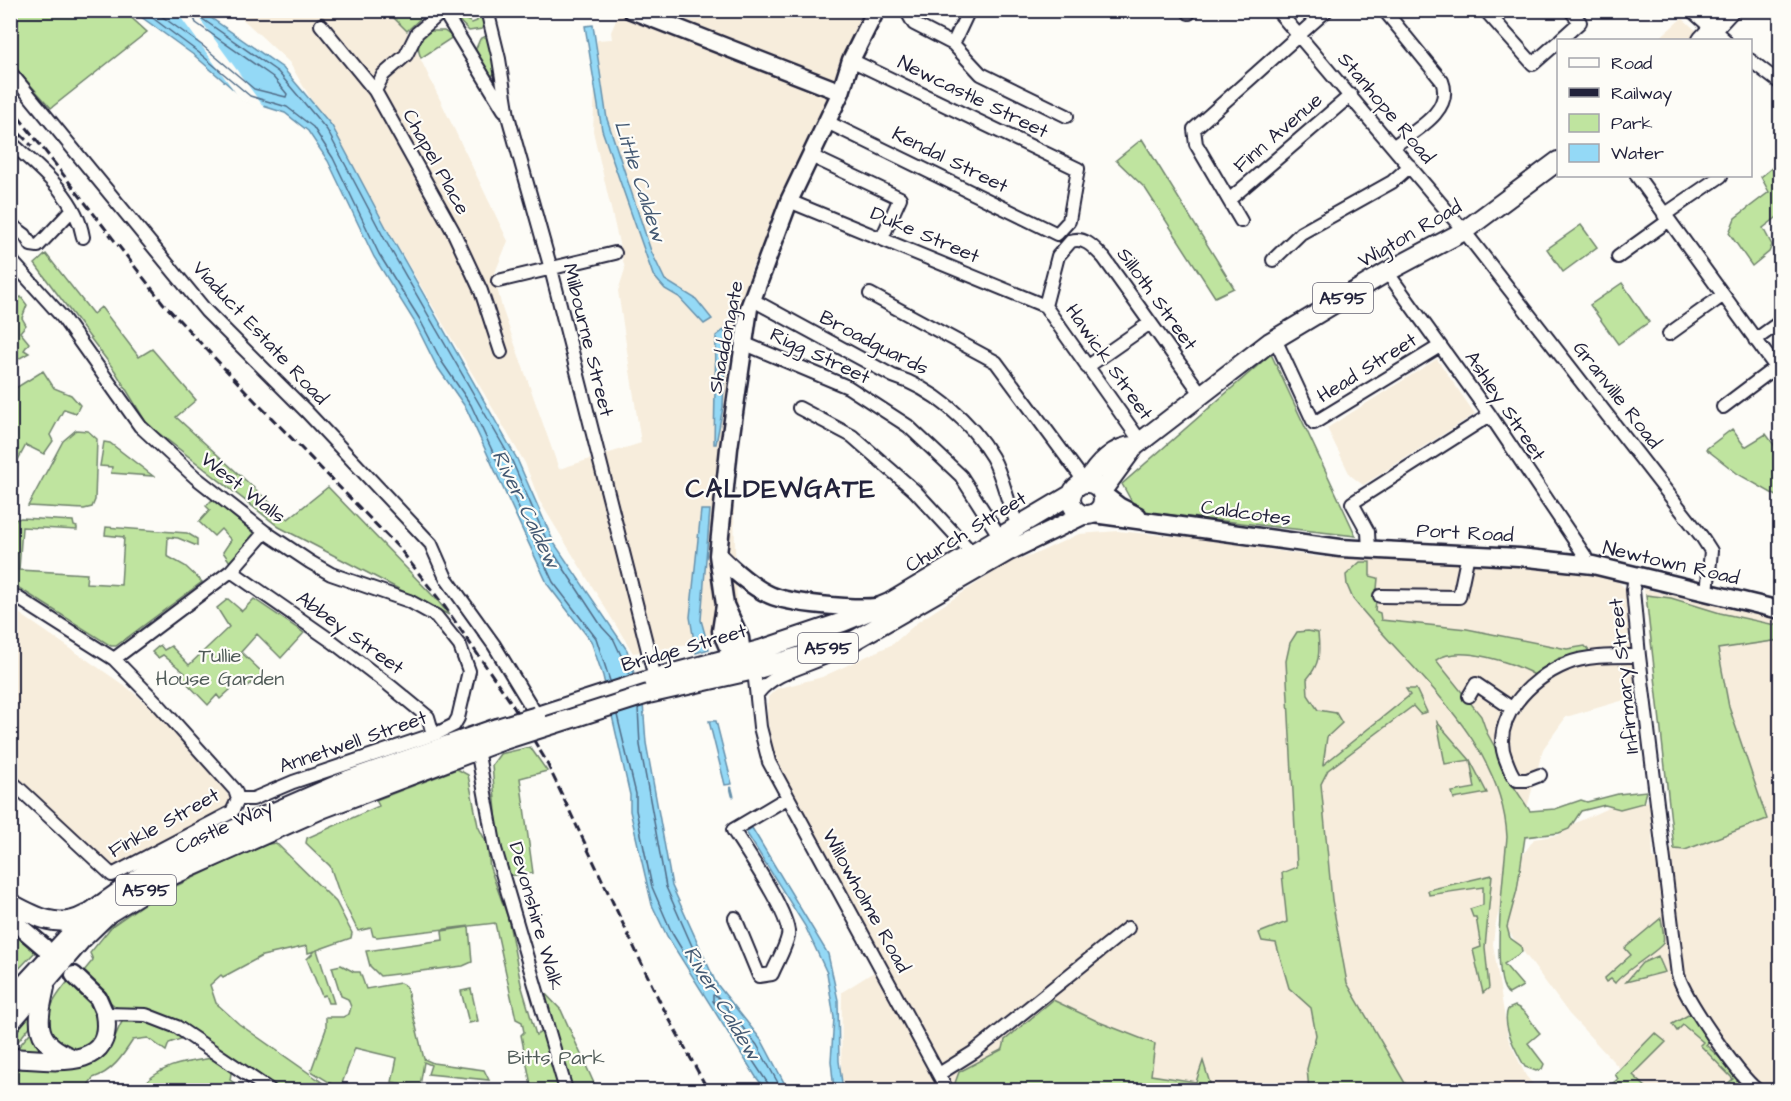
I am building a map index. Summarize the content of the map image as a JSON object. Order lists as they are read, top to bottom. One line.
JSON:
{"streets":{"main road":["Wigton Road","A595","Shaddongate","Caldcotes","Church Street","Port Road","Newtown Road","Bridge Street","Castle Way"],"street":["Newcastle Street","Stanhope Road","Finn Avenue","Kendal Street","Chapel Place","Duke Street","Silloth Street","Viaduct Estate Road","Milbourne Street","Broadguards","Rigg Street","Hawick Street","Head Street","Granville Road","Ashley Street","West Walls","Abbey Street","Infirmary Street","Annetwell Street","Finkle Street","Willowholme Road","Devonshire Walk"]},"crossings":[["Newcastle Street","Kendal Street"],["Newcastle Street","Shaddongate"],["Stanhope Road","Finn Avenue"],["Stanhope Road","Wigton Road"],["Stanhope Road","Granville Road"],["Kendal Street","Shaddongate"],["Wigton Road","Silloth Street"],["Wigton Road","Hawick Street"],["Wigton Road","Head Street"],["Wigton Road","Granville Road"],["Wigton Road","Ashley Street"],["Wigton Road","Caldcotes"],["Wigton Road","Church Street"],["Duke Street","Shaddongate"],["Duke Street","Hawick Street"],["Viaduct Estate Road","Bridge Street"],["Shaddongate","Broadguards"],["Shaddongate","Rigg Street"],["Shaddongate","Bridge Street"],["Shaddongate","Willowholme Road"],["Milbourne Street","Bridge Street"],["Broadguards","Church Street"],["Rigg Street","Church Street"],["Head Street","Ashley Street"],["Granville Road","Newtown Road"],["Ashley Street","Port Road"],["Ashley Street","Newtown Road"],["West Walls","Annetwell Street"],["Caldcotes","Church Street"],["Caldcotes","Port Road"],["Church Street","Bridge Street"],["Port Road","Newtown Road"],["Newtown Road","Infirmary Street"],["Abbey Street","Annetwell Street"],["Bridge Street","Castle Way"],["Bridge Street","Willowholme Road"],["Annetwell Street","Finkle Street"],["Castle Way","Devonshire Walk"]],"districts":["CALDEWGATE"],"water":["Little Caldew","River Caldew"],"parks":["Tullie House Garden","Bitts Park"],"legend":["Road","Railway","Park","Water"]}
